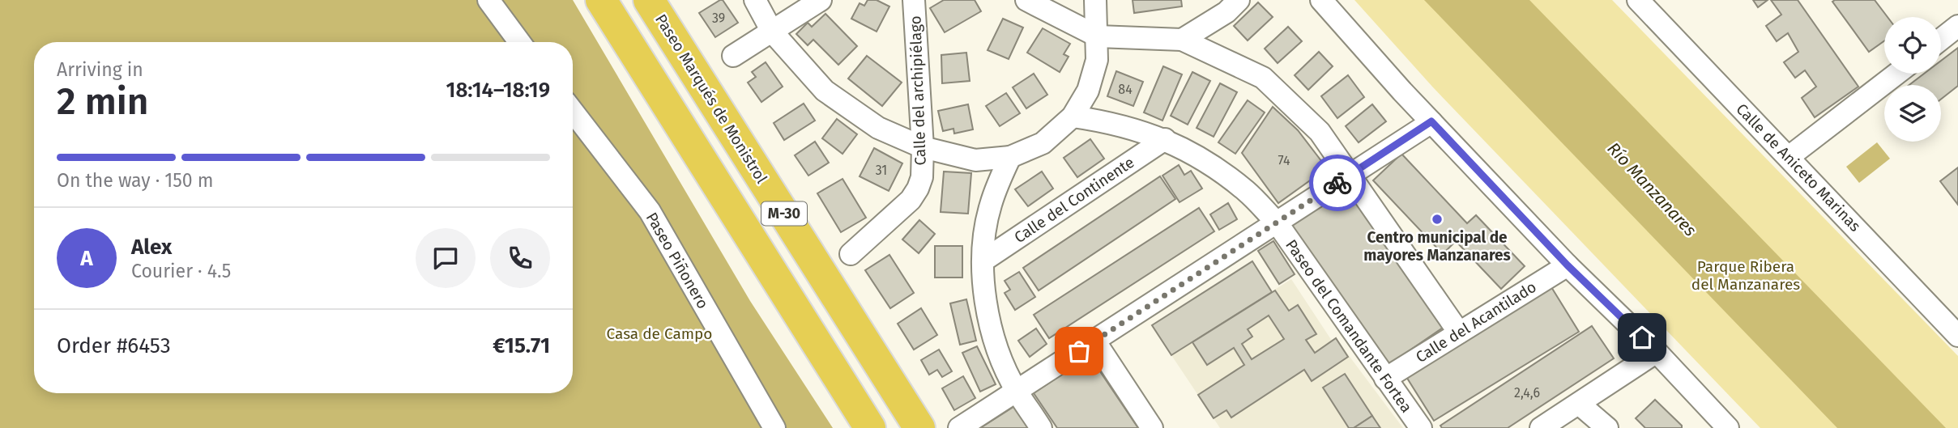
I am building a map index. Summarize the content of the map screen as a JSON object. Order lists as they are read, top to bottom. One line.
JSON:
{"streets":{"highway":["Paseo Marqués de Monistrol","M-30"],"street":["Calle del archipiélago","Calle de Aniceto Marinas","Calle del Continente","Paseo Piñonero","Calle del Acantilado","Paseo del Comandante Fortea"]},"crossings":[["Calle del Continente","Paseo del Comandante Fortea"],["Calle del Acantilado","Paseo del Comandante Fortea"]],"water":["Río Manzanares"],"parks":["Parque Ribera del Manzanares","Casa de Campo"],"places":["Centro municipal de mayores Manzanares"],"house_numbers":["39","84","74","31","2,4,6"],"page":{"heading":["2 min","Arriving in","18:14–18:19"],"panel":["Alex","Courier · 4.5","Order #6453","€15.71"],"bar":"On the way · 150 m","round":"A"}}
